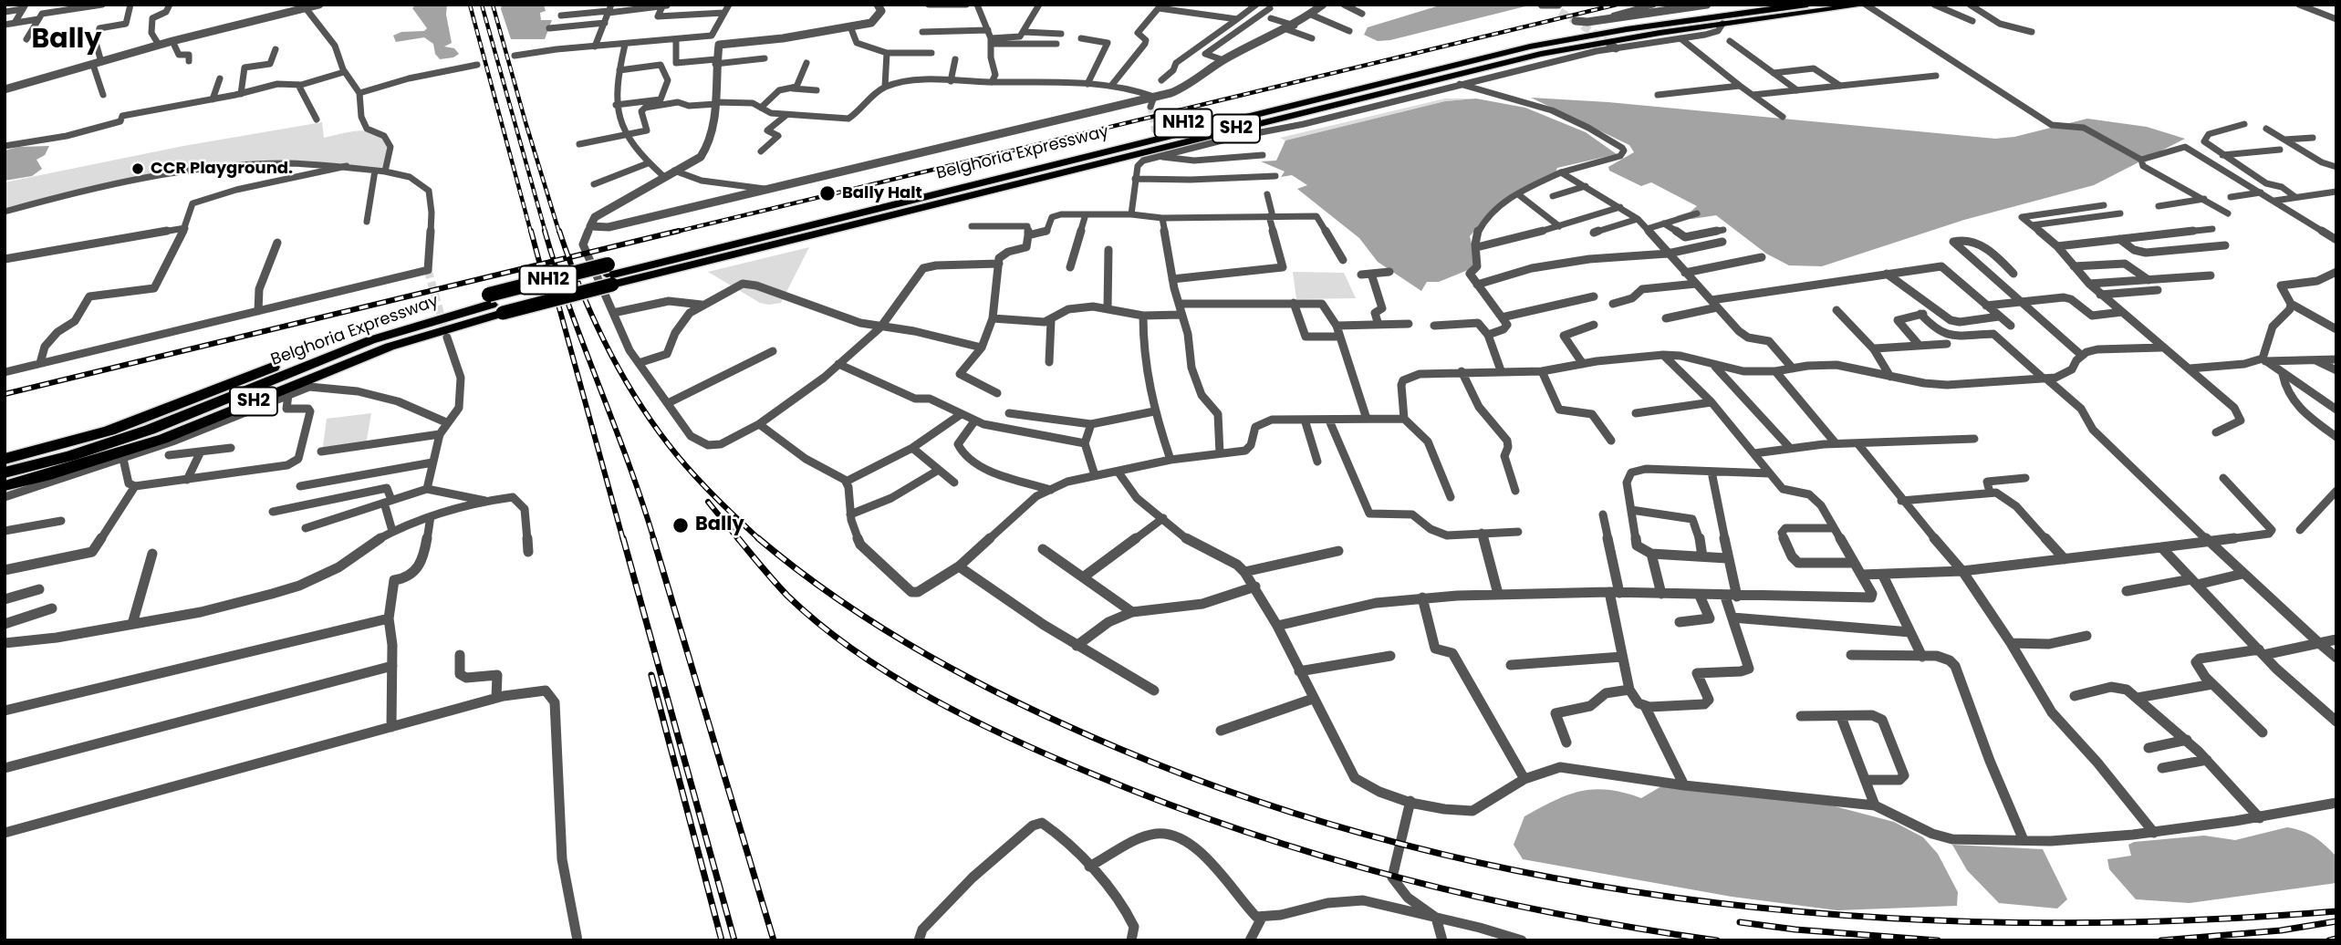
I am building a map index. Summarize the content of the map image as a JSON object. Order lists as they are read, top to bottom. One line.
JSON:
{"streets":{"highway":["NH12","Belghoria Expressway"],"main road":["SH2"]},"crossings":[["SH2","Belghoria Expressway"]],"districts":["Bally"],"places":["CCR Playground.","Bally Halt","Bally"]}
